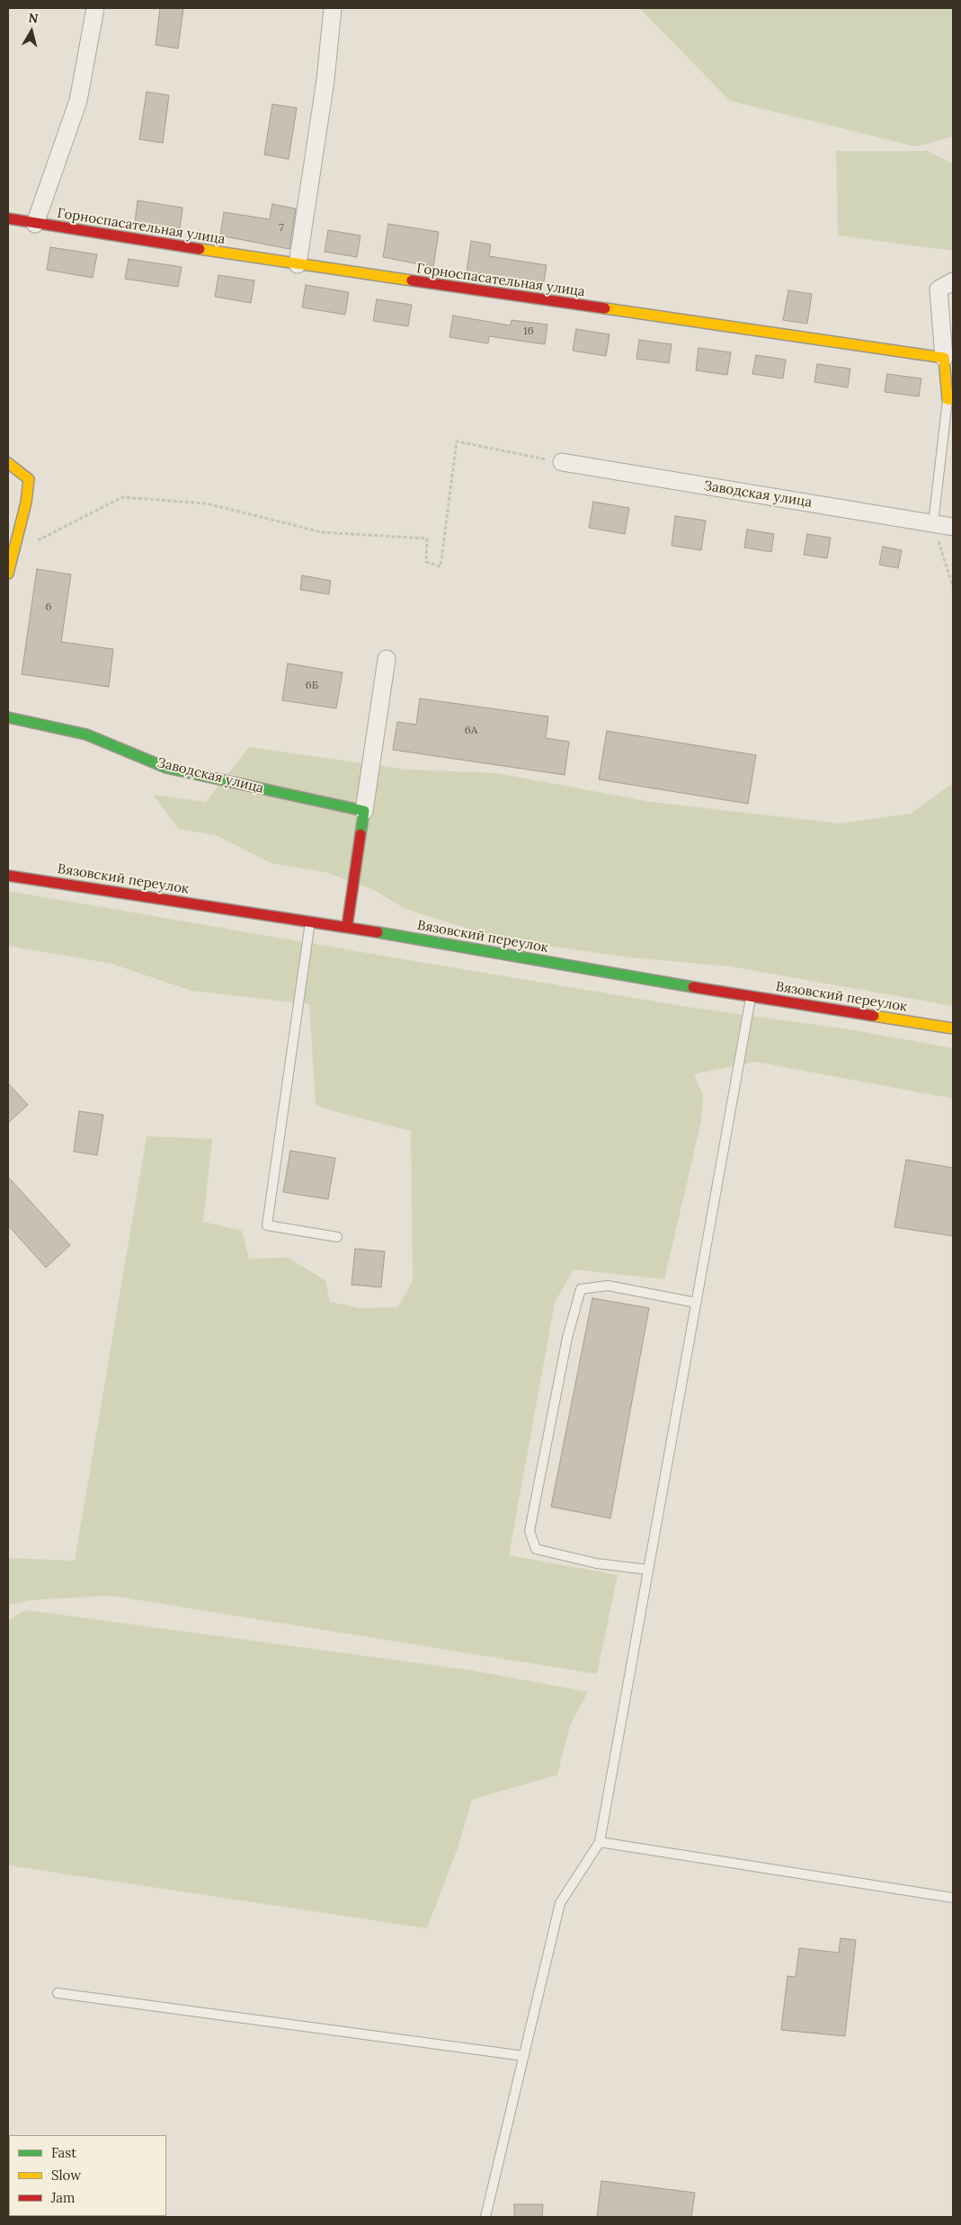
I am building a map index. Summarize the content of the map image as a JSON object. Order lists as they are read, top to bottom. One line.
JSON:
{"streets":{"street":["Горноспасательная улица","Заводская улица","Вязовский переулок"]},"house_numbers":["7","16","6","6Б","6А"],"legend":["Fast","Slow","Jam"],"north":"top"}
